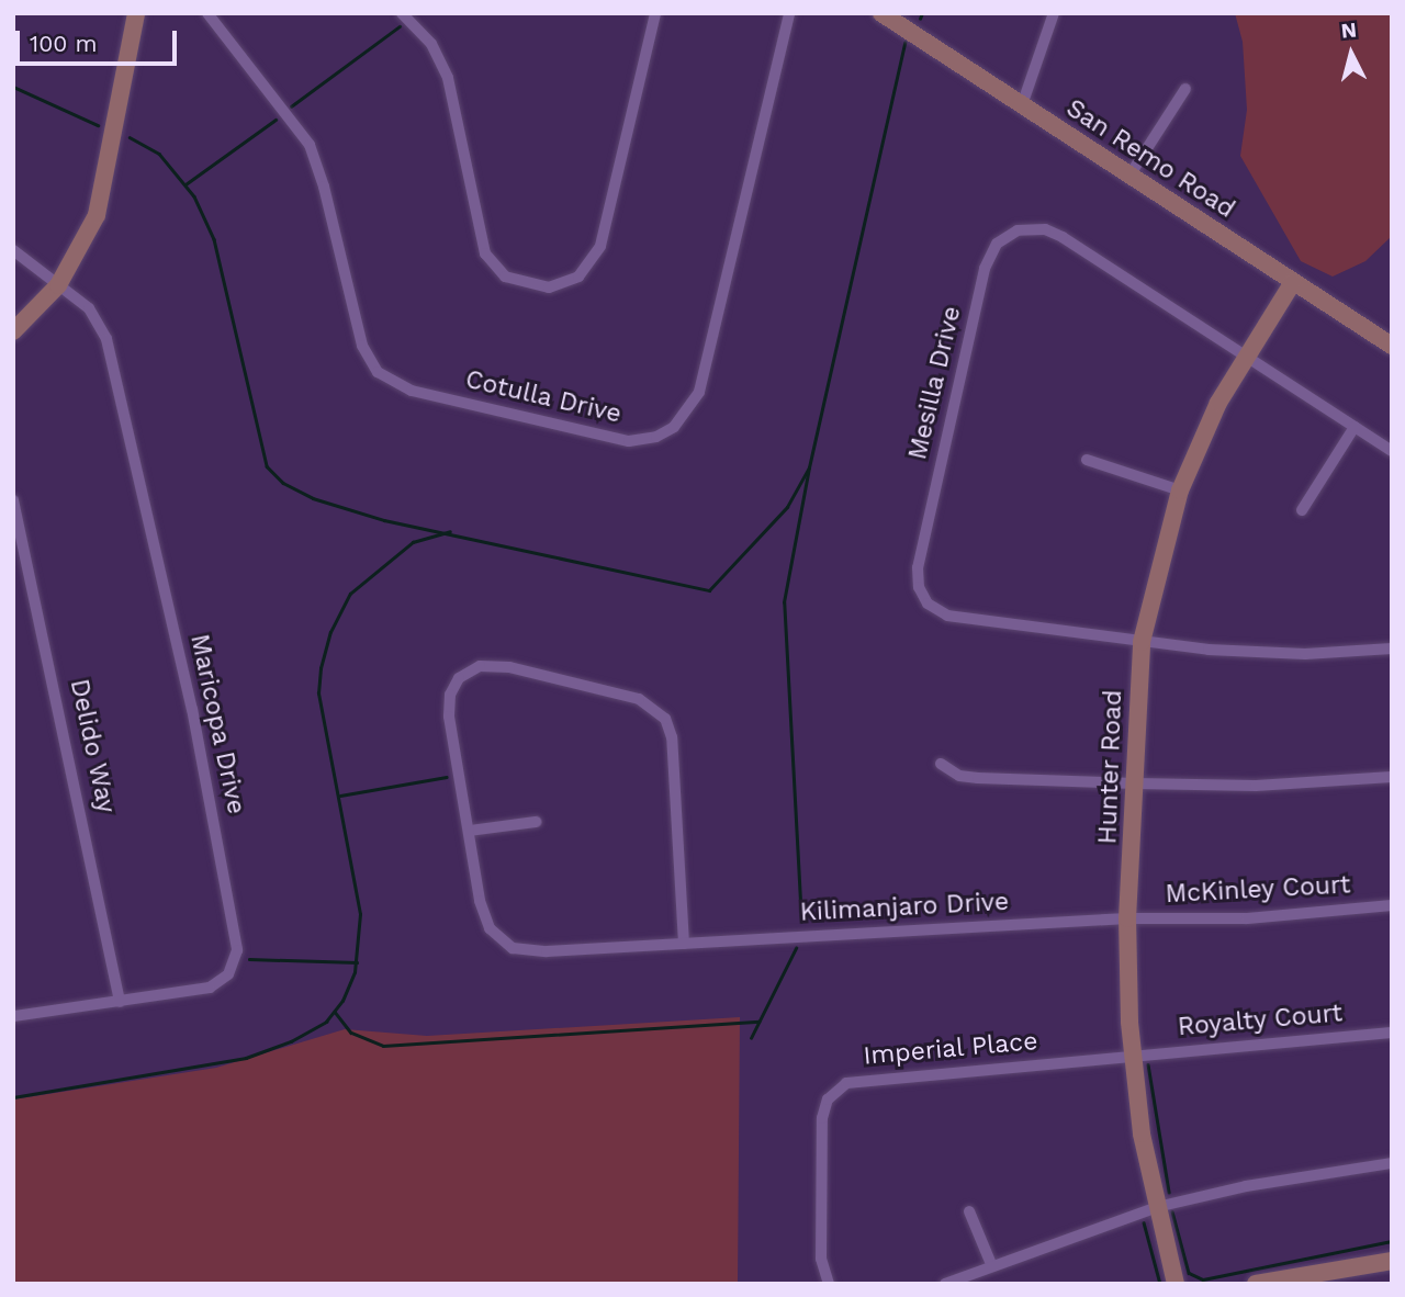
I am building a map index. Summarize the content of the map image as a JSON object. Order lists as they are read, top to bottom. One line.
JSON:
{"streets":{"street":["San Remo Road","Mesilla Drive","Cotulla Drive","Maricopa Drive","Delido Way","Hunter Road","McKinley Court","Kilimanjaro Drive","Royalty Court","Imperial Place"]},"crossings":[["San Remo Road","Hunter Road"],["Mesilla Drive","Hunter Road"],["Maricopa Drive","Delido Way"],["Hunter Road","McKinley Court"],["Hunter Road","Kilimanjaro Drive"],["Hunter Road","Royalty Court"],["Hunter Road","Imperial Place"],["McKinley Court","Kilimanjaro Drive"],["Royalty Court","Imperial Place"]],"scale_bar":"100 m","north":"top"}
